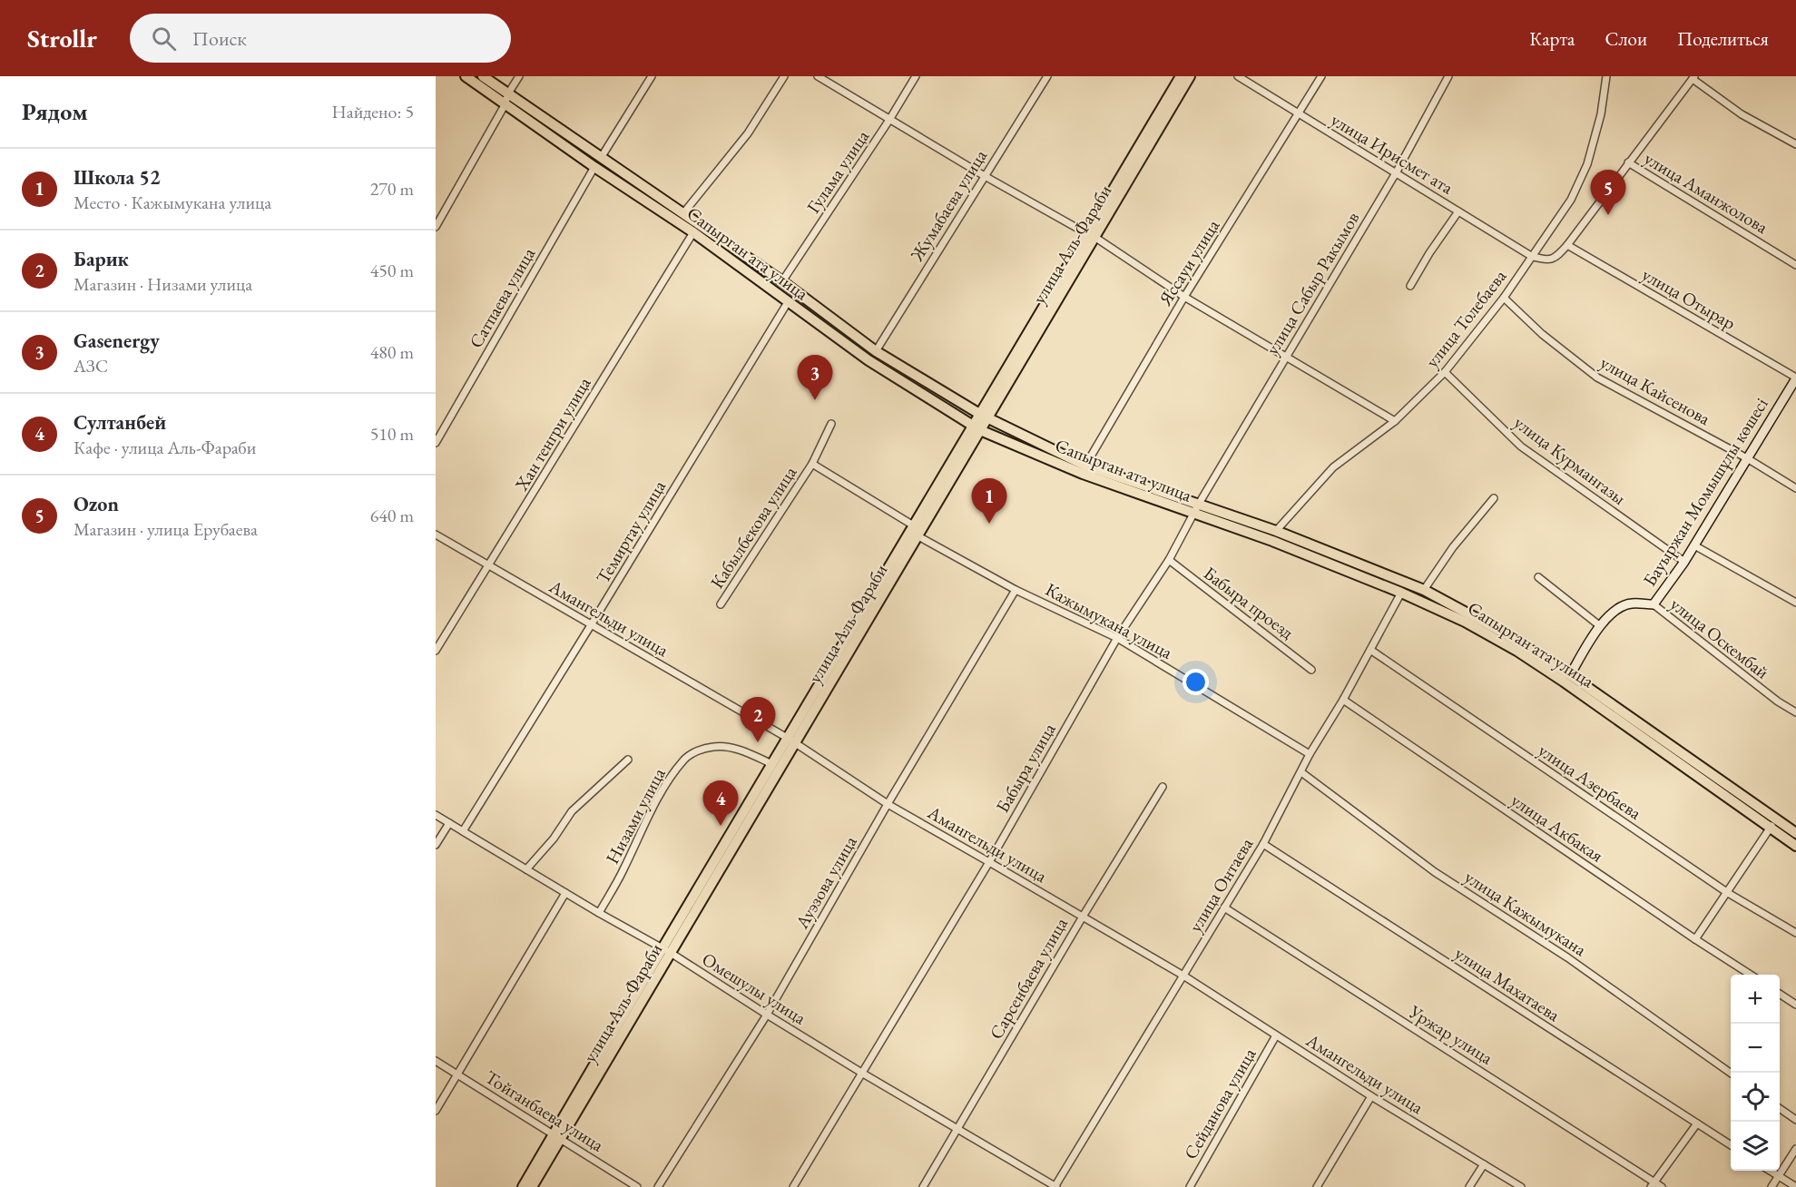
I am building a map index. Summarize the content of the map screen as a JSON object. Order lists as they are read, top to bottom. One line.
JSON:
{"streets":{"main road":["улица Аль-Фараби","Сапырган ата улица"],"street":["улица Ирисмет ата","Гулама улица","улица Аманжолова","Жумабаева улица","Яссауи улица","улица Сабыр Ракымов","Сатпаева улица","улица Отырар","улица Толебаева","улица Кайсенова","Хан тенгри улица","улица Курмангазы","Бауыржан Момышұлы көшесі","Кабылбекова улица","Темиртау улица","Бабыра проезд","Амангельди улица","Кажымукана улица","улица Оскембай","Бабыра улица","улица Азербаева","Низами улица","улица Акбакая","Ауэзова улица","улица Онтаева","улица Кажымукана","Сарсенбаева улица","улица Махатаева","Омешулы улица","Уржар улица","Сейданова улица","Тойганбаева улица"]},"crossings":[["улица Ирисмет ата","Яссауи улица"],["улица Ирисмет ата","улица Сабыр Ракымов"],["улица Ирисмет ата","улица Толебаева"],["Гулама улица","Сапырган ата улица"],["Жумабаева улица","Сапырган ата улица"],["улица Аль-Фараби","Сапырган ата улица"],["улица Аль-Фараби","Кабылбекова улица"],["улица Аль-Фараби","Амангельди улица"],["улица Аль-Фараби","Кажымукана улица"],["улица Аль-Фараби","Низами улица"],["улица Аль-Фараби","Омешулы улица"],["улица Аль-Фараби","Тойганбаева улица"],["Сапырган ата улица","Яссауи улица"],["Сапырган ата улица","улица Сабыр Ракымов"],["Сапырган ата улица","Сатпаева улица"],["Сапырган ата улица","улица Толебаева"],["Сапырган ата улица","Хан тенгри улица"],["Сапырган ата улица","Бауыржан Момышұлы көшесі"],["Сапырган ата улица","Темиртау улица"],["Сапырган ата улица","Бабыра улица"],["Сапырган ата улица","улица Онтаева"],["улица Сабыр Ракымов","Бабыра улица"],["улица Отырар","Бауыржан Момышұлы көшесі"],["улица Толебаева","улица Кайсенова"],["улица Толебаева","улица Курмангазы"],["улица Кайсенова","Бауыржан Момышұлы көшесі"],["Хан тенгри улица","Амангельди улица"],["улица Курмангазы","Бауыржан Момышұлы көшесі"],["Бауыржан Момышұлы көшесі","улица Оскембай"],["Кабылбекова улица","Кажымукана улица"],["Темиртау улица","Амангельди улица"],["Темиртау улица","Омешулы улица"],["Бабыра проезд","Бабыра улица"],["Амангельди улица","Бабыра улица"],["Амангельди улица","Ауэзова улица"],["Амангельди улица","улица Онтаева"],["Амангельди улица","Сарсенбаева улица"],["Амангельди улица","Сейданова улица"],["Кажымукана улица","Бабыра улица"],["Кажымукана улица","Ауэзова улица"],["Кажымукана улица","улица Онтаева"],["Бабыра улица","Омешулы улица"],["улица Азербаева","улица Онтаева"],["Низами улица","Омешулы улица"],["улица Акбакая","улица Онтаева"],["Ауэзова улица","Омешулы улица"],["улица Онтаева","улица Кажымукана"],["улица Онтаева","улица Махатаева"],["улица Онтаева","Омешулы улица"],["улица Онтаева","Уржар улица"],["Сарсенбаева улица","Омешулы улица"]],"page":{"header":"Strollr","search":"Поиск","nav":["Карта","Слои","Поделиться"],"heading":["Рядом","Найдено: 5"],"list":[{"mark":"1","name":"Школа 52","note":"Место · Кажымукана улица","value":"270 m"},{"mark":"2","name":"Барик","note":"Магазин · Низами улица","value":"450 m"},{"mark":"3","name":"Gasenergy","note":"АЗС","value":"480 m"},{"mark":"4","name":"Султанбей","note":"Кафе · улица Аль-Фараби","value":"510 m"},{"mark":"5","name":"Ozon","note":"Магазин · улица Ерубаева","value":"640 m"}],"pins":["5","3","1","2","4"],"map_buttons":["+","−"]}}
